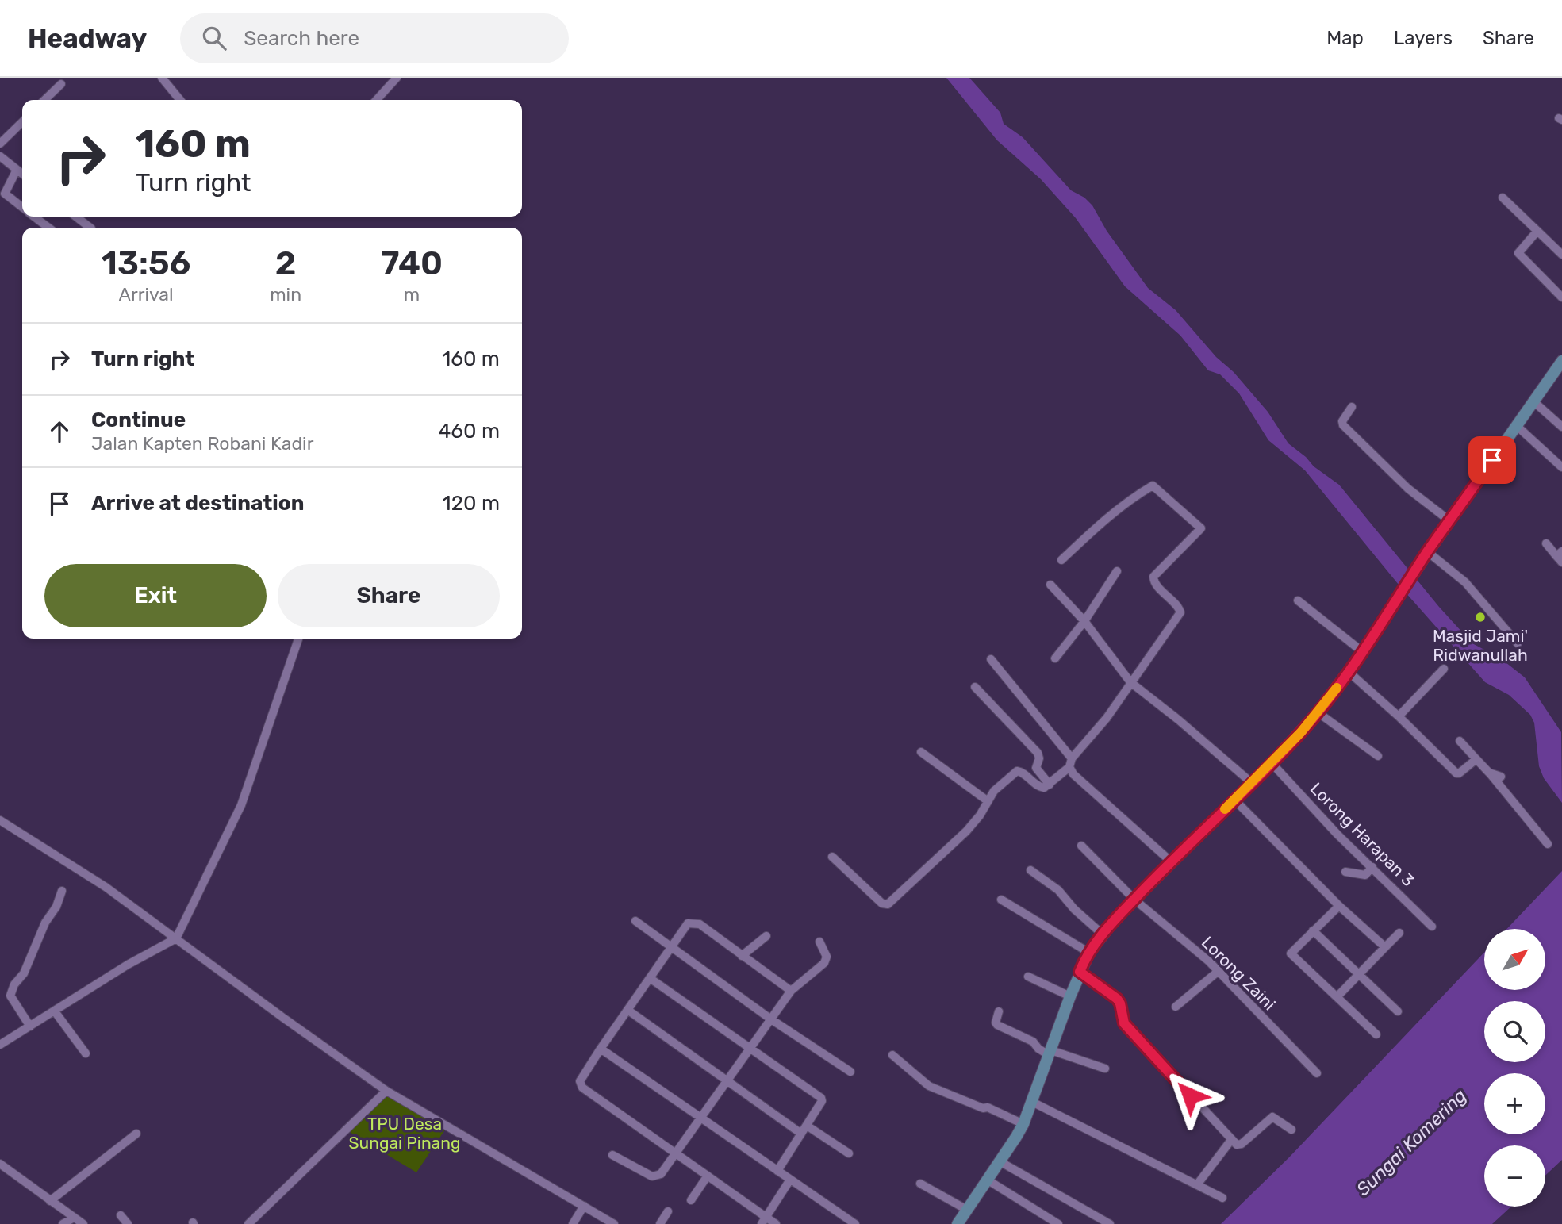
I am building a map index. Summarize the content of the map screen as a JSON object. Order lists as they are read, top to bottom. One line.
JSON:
{"streets":{"street":["Lorong Harapan 3","Lorong Zaini"]},"water":["Sungai Komering"],"parks":["TPU Desa Sungai Pinang"],"places":["Masjid Jami' Ridwanullah"],"north":"top right","page":{"header":"Headway","search":"Search here","nav":["Map","Layers","Share"],"turn":["160 m","Turn right"],"eta":["13:56","Arrival","2","min","740","m"],"list":[{"name":"Turn right","value":"160 m"},{"name":"Continue","note":"Jalan Kapten Robani Kadir","value":"460 m"},{"name":"Arrive at destination","value":"120 m"}],"buttons":["Exit","Share"],"map_buttons":["+","−"]}}
